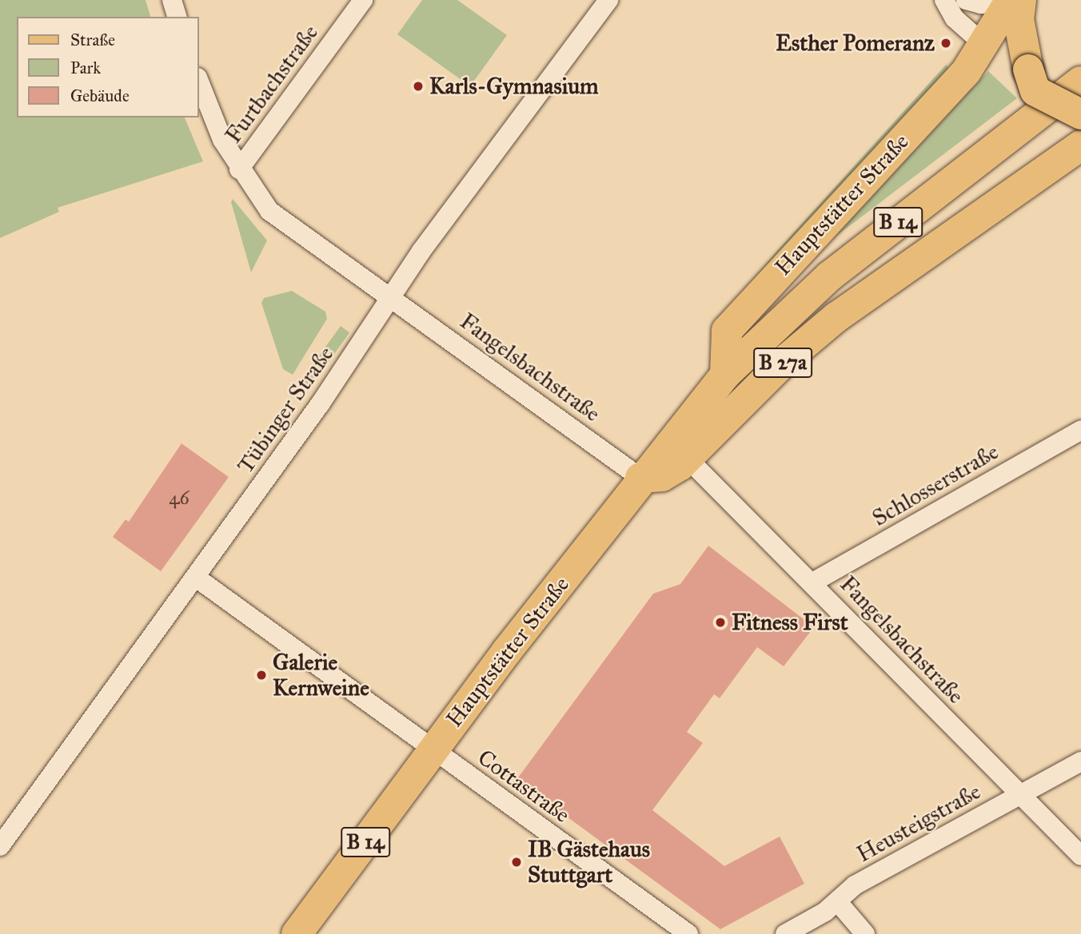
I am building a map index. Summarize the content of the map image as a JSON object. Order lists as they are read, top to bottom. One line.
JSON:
{"streets":{"main road":["Hauptstätter Straße","B 14","B 27a"],"street":["Furtbachstraße","Fangelsbachstraße","Tübinger Straße","Schlosserstraße","Cottastraße","Heusteigstraße"]},"crossings":[["Furtbachstraße","Fangelsbachstraße"],["Hauptstätter Straße","B 27a"],["Hauptstätter Straße","Fangelsbachstraße"],["Hauptstätter Straße","Cottastraße"],["B 27a","Fangelsbachstraße"],["Fangelsbachstraße","Tübinger Straße"],["Fangelsbachstraße","Schlosserstraße"],["Fangelsbachstraße","Heusteigstraße"],["Tübinger Straße","Cottastraße"]],"places":["Esther Pomeranz","Karls-Gymnasium","Fitness First","Galerie Kernweine","IB Gästehaus Stuttgart"],"house_numbers":["46"],"legend":["Straße","Park","Gebäude"]}
